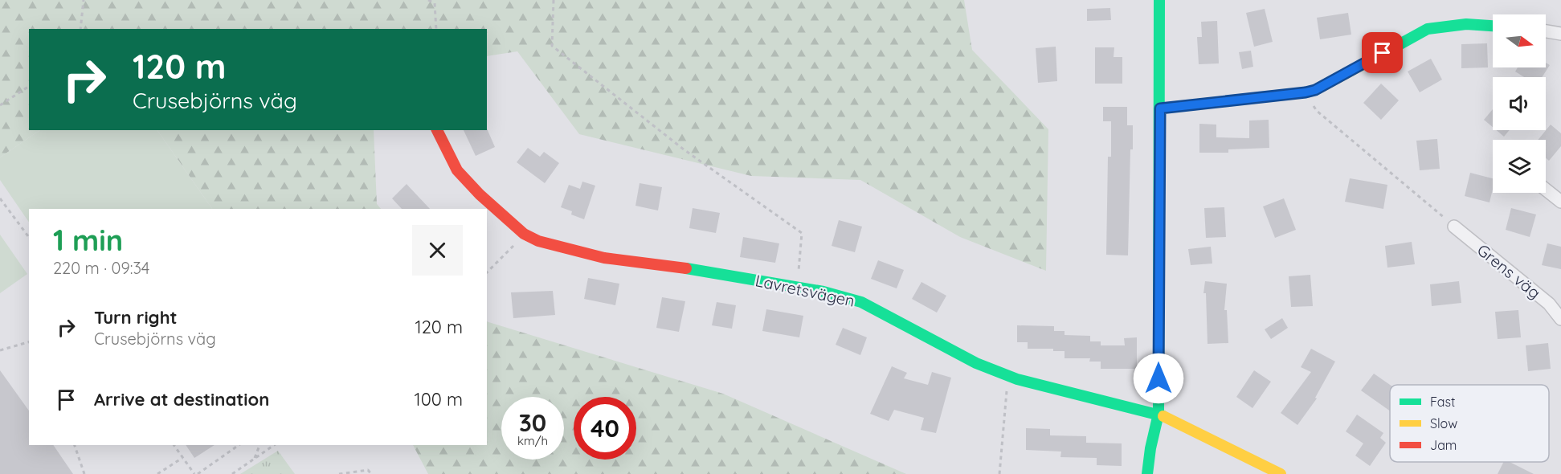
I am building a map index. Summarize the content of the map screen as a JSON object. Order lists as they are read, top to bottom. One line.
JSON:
{"streets":{"street":["Grens väg","Lavretsvägen"]},"legend":["Fast","Slow","Jam"],"north":"right","page":{"turn":["120 m","Crusebjörns väg"],"heading":["1 min","220 m · 09:34"],"list":[{"name":"Turn right","note":"Crusebjörns väg","value":"120 m"},{"name":"Arrive at destination","value":"100 m"}],"speed":"30 km/h","limit":"40"}}
